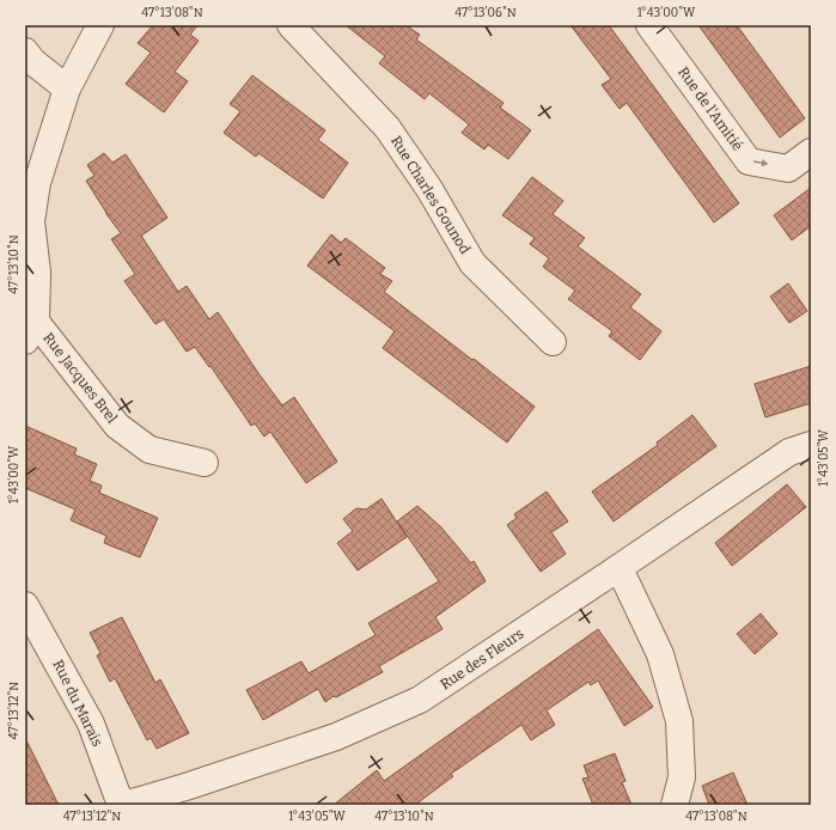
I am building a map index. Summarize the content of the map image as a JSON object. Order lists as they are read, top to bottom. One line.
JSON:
{"streets":{"street":["Rue de l'Amitié","Rue Charles Gounod","Rue Jacques Brel","Rue des Fleurs","Rue du Marais"]},"crossings":[["Rue des Fleurs","Rue du Marais"]],"one_way":["Rue de l'Amitié"],"coordinates":["47°13'08\"N","47°13'06\"N","1°43'00\"W","47°13'10\"N","1°43'05\"W","47°13'12\"N"]}
